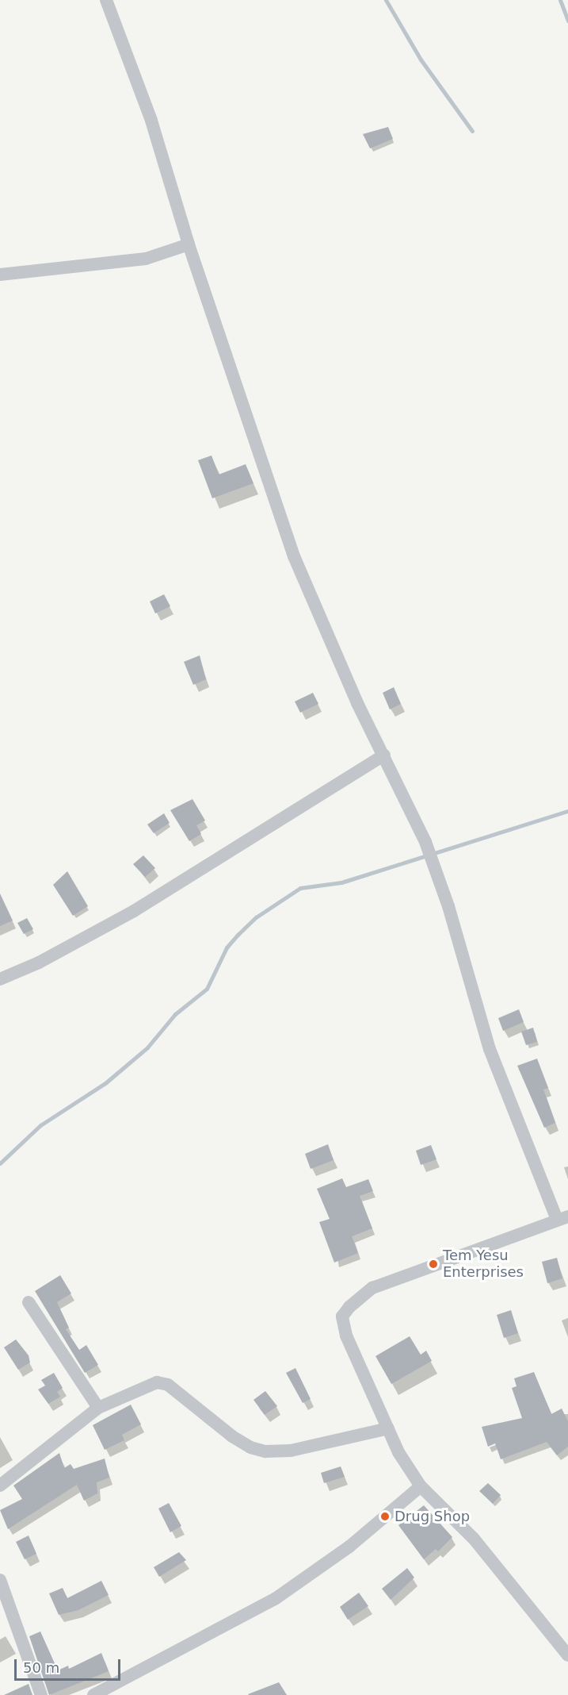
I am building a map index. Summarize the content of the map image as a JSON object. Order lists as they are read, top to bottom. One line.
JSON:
{"places":["Tem Yesu Enterprises","Drug Shop"],"scale_bar":"50 m"}
